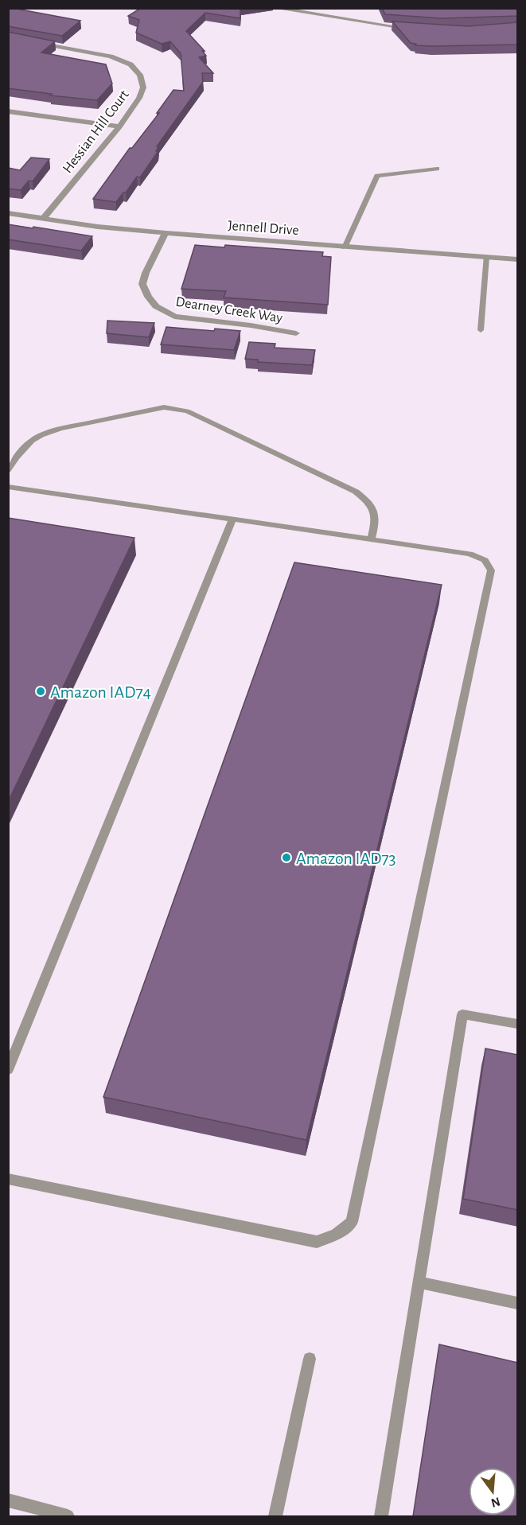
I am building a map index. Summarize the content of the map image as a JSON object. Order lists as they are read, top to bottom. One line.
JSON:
{"streets":{"street":["Hessian Hill Court","Jennell Drive","Dearney Creek Way"]},"crossings":[["Hessian Hill Court","Jennell Drive"],["Jennell Drive","Dearney Creek Way"]],"places":["Amazon IAD74","Amazon IAD73"],"north":"bottom"}
